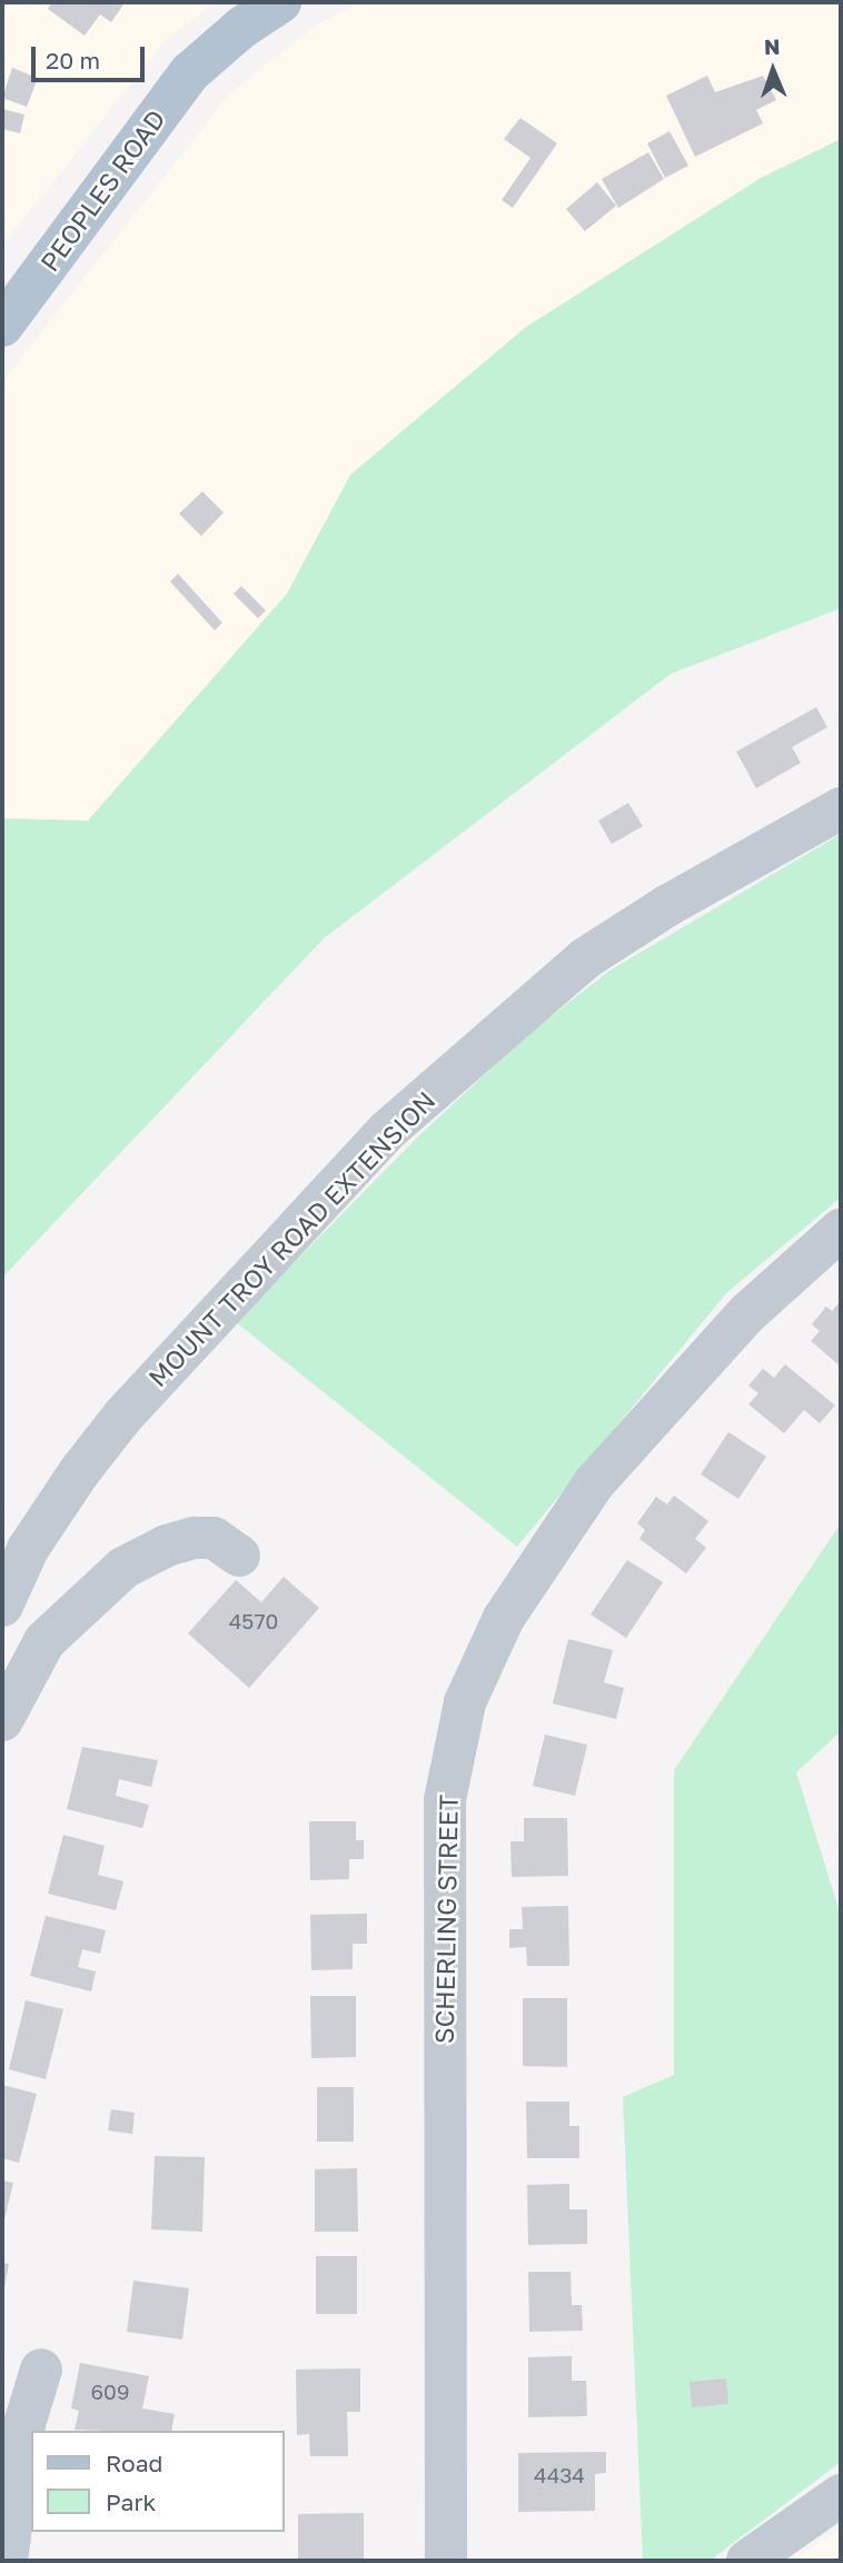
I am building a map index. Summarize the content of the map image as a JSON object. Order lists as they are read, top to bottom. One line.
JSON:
{"streets":{"main road":["PEOPLES ROAD"],"street":["MOUNT TROY ROAD EXTENSION","SCHERLING STREET"]},"house_numbers":["4570","609","4434"],"legend":["Road","Park"],"scale_bar":"20 m","north":"top"}
